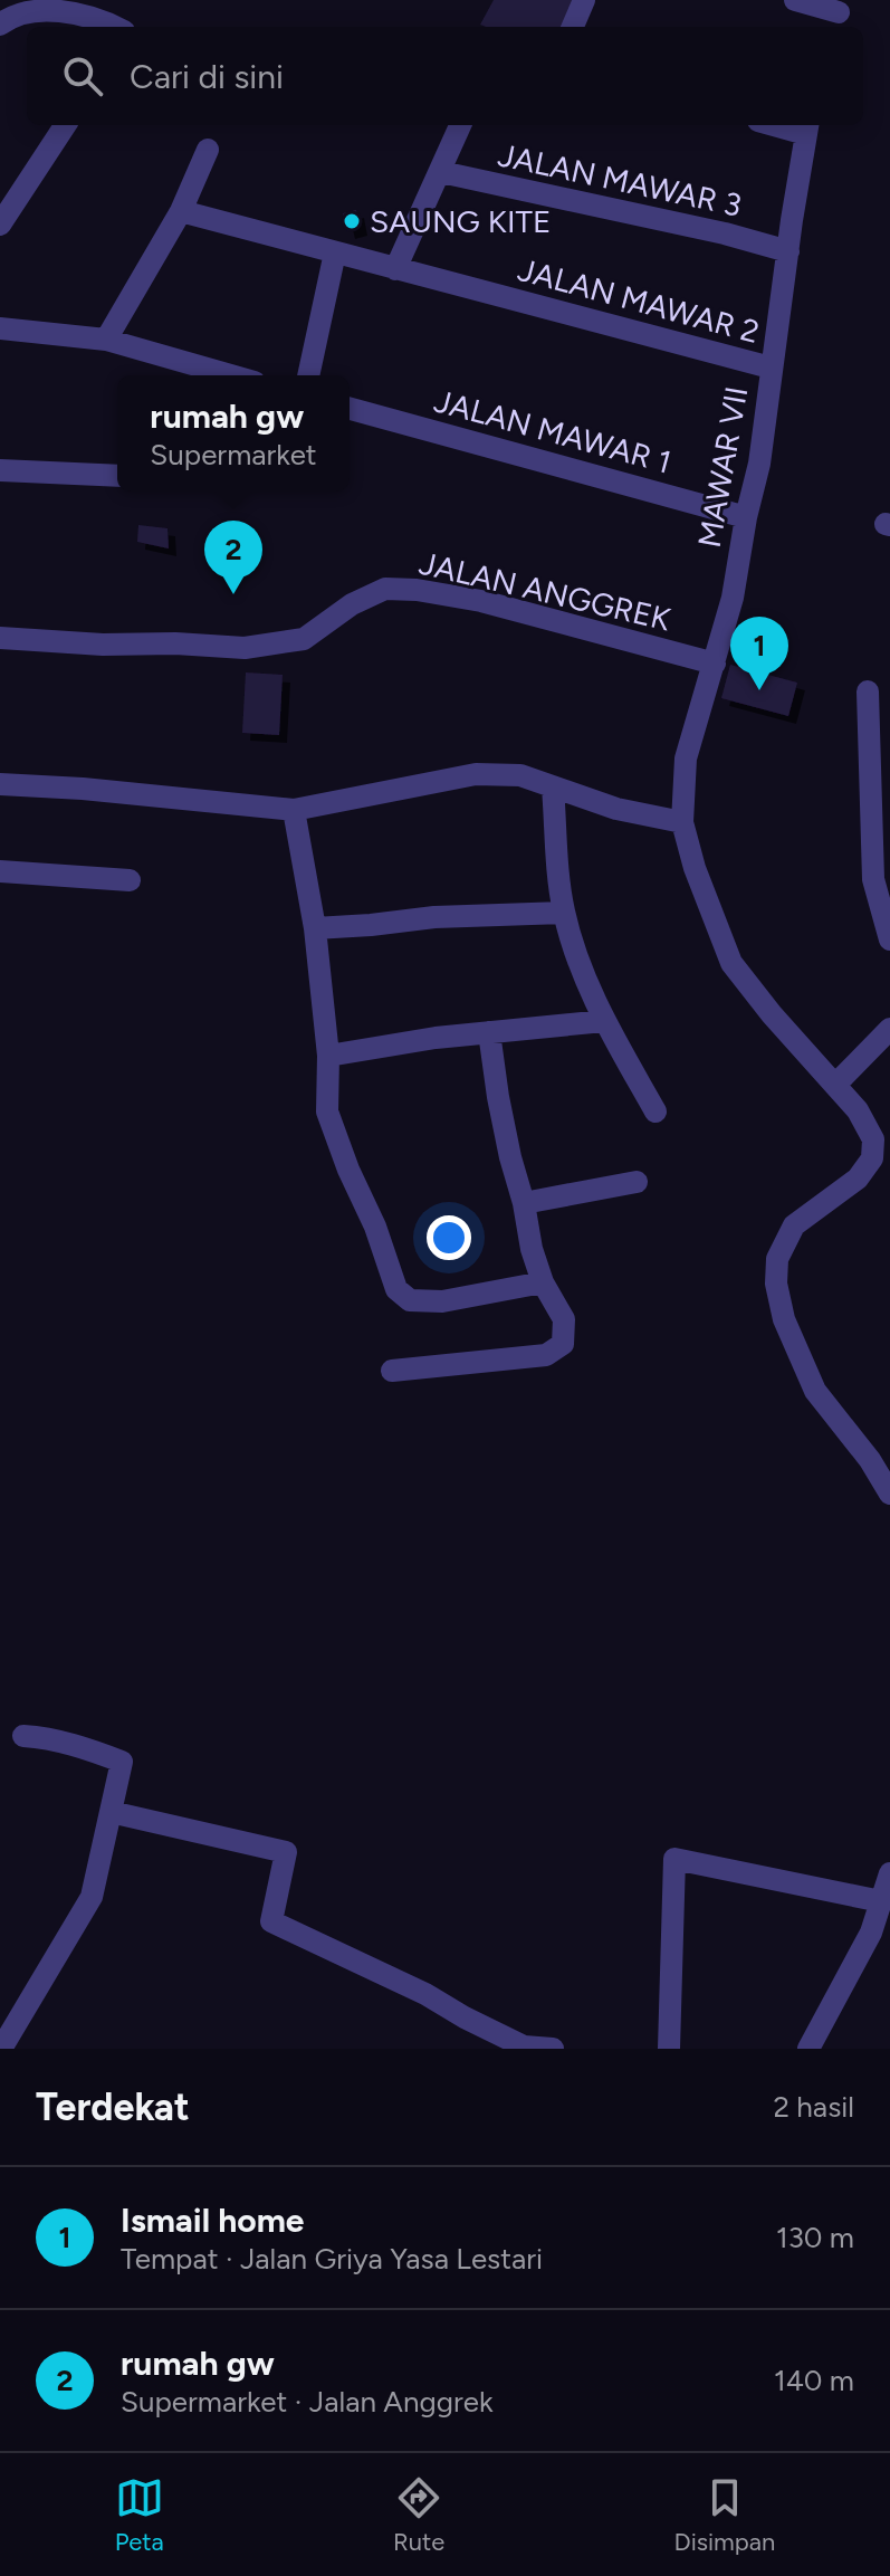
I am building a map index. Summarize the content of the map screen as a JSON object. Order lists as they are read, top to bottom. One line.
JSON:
{"streets":{"street":["JALAN MAWAR 3","JALAN MAWAR 2","JALAN MAWAR 1","MAWAR VII","JALAN ANGGREK"]},"crossings":[["JALAN MAWAR 3","MAWAR VII"],["JALAN MAWAR 2","MAWAR VII"],["JALAN MAWAR 1","MAWAR VII"],["MAWAR VII","JALAN ANGGREK"]],"places":["SAUNG KITE"],"page":{"search":"Cari di sini","popup":["rumah gw","Supermarket"],"pins":["2","1"],"heading":["Terdekat","2 hasil"],"list":[{"mark":"1","name":"Ismail home","note":"Tempat · Jalan Griya Yasa Lestari","value":"130 m"},{"mark":"2","name":"rumah gw","note":"Supermarket · Jalan Anggrek","value":"140 m"}],"nav":["Peta","Rute","Disimpan"]}}
